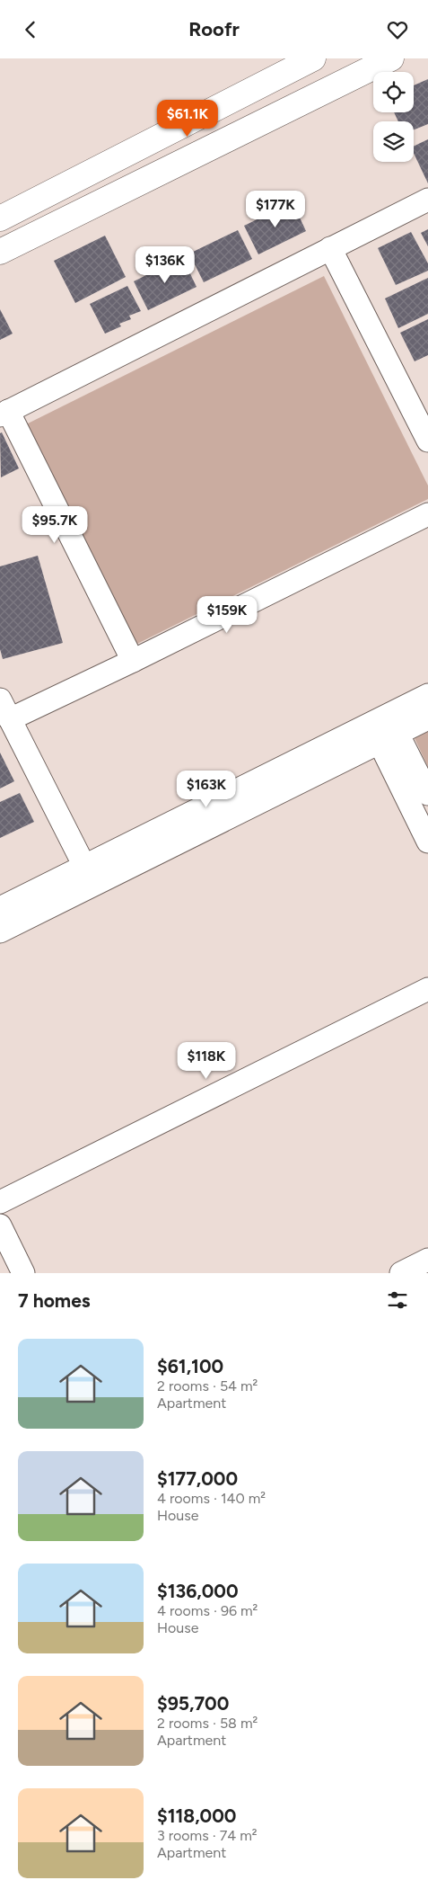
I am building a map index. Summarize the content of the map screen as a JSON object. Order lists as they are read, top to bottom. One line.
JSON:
{"page":{"header":"Roofr","price":["$61.1K","$177K","$136K","$95.7K","$159K","$163K","$118K"],"heading":"7 homes","list":[{"name":"$61,100","note":"2 rooms · 54 m² · Apartment"},{"name":"$177,000","note":"4 rooms · 140 m² · House"},{"name":"$136,000","note":"4 rooms · 96 m² · House"},{"name":"$95,700","note":"2 rooms · 58 m² · Apartment"},{"name":"$118,000","note":"3 rooms · 74 m² · Apartment"}]}}
